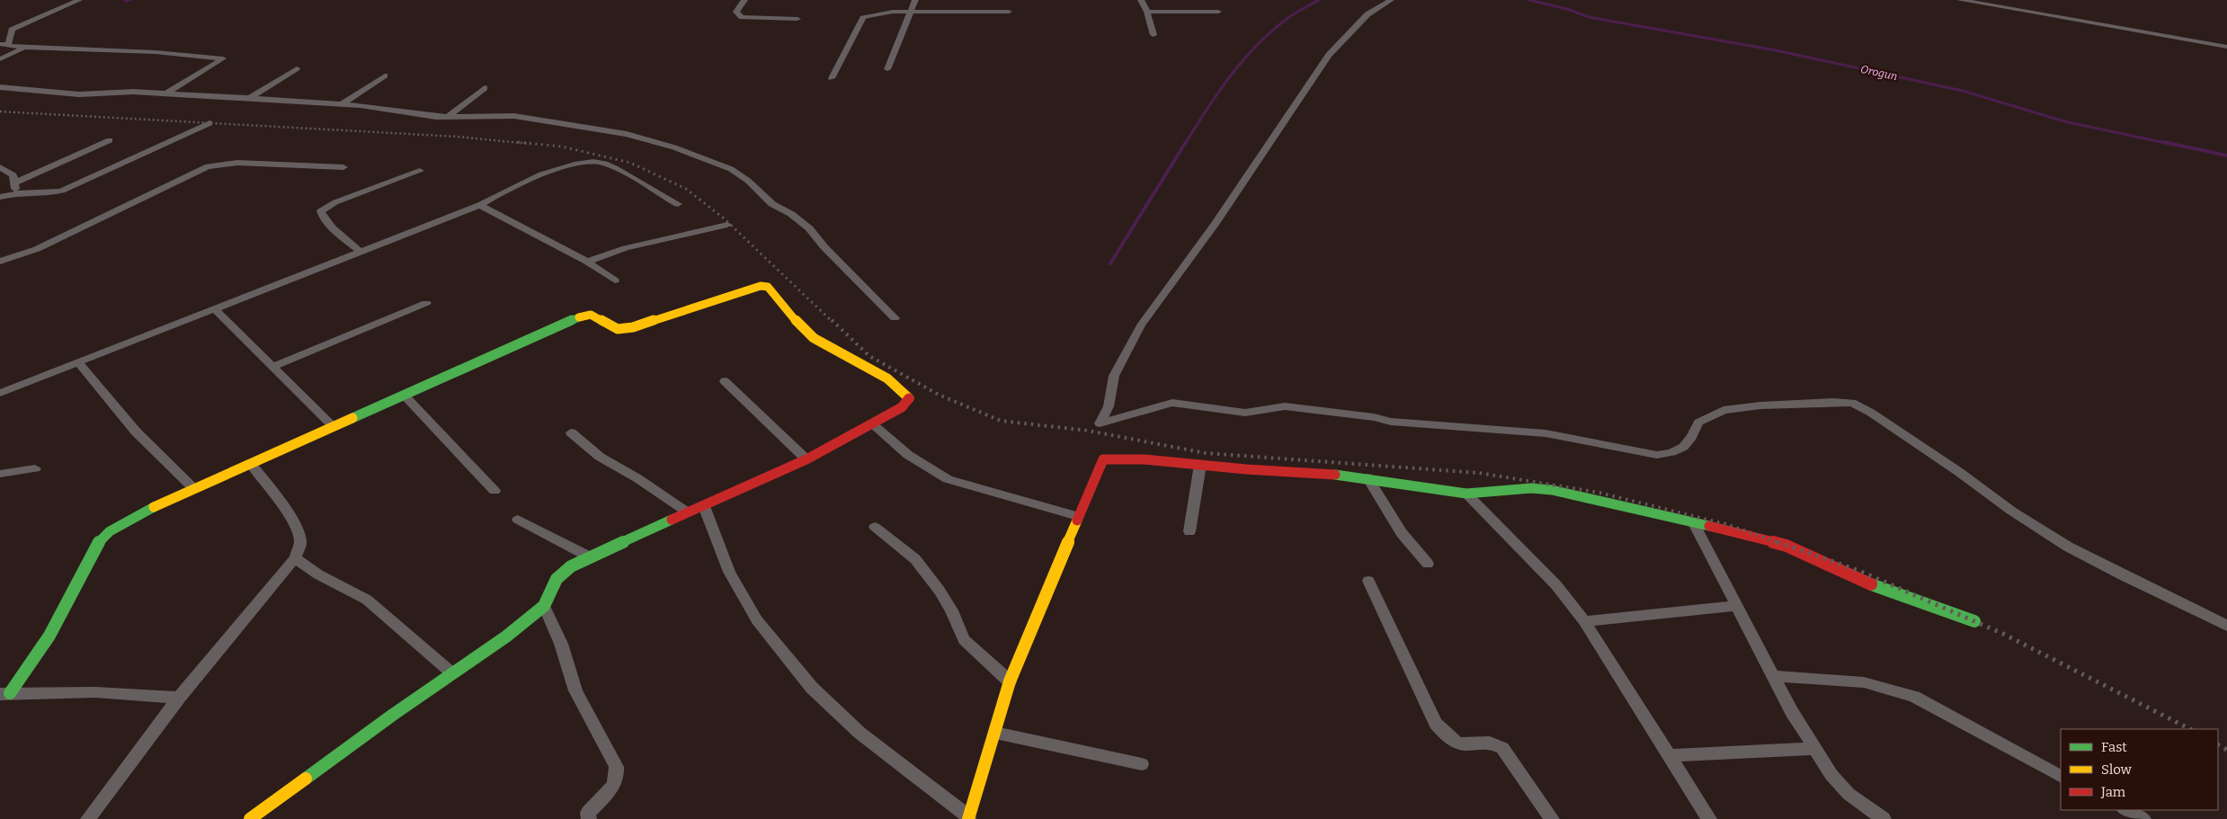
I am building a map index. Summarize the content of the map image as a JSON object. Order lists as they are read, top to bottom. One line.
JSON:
{"water":["Orogun"],"legend":["Fast","Slow","Jam"]}
